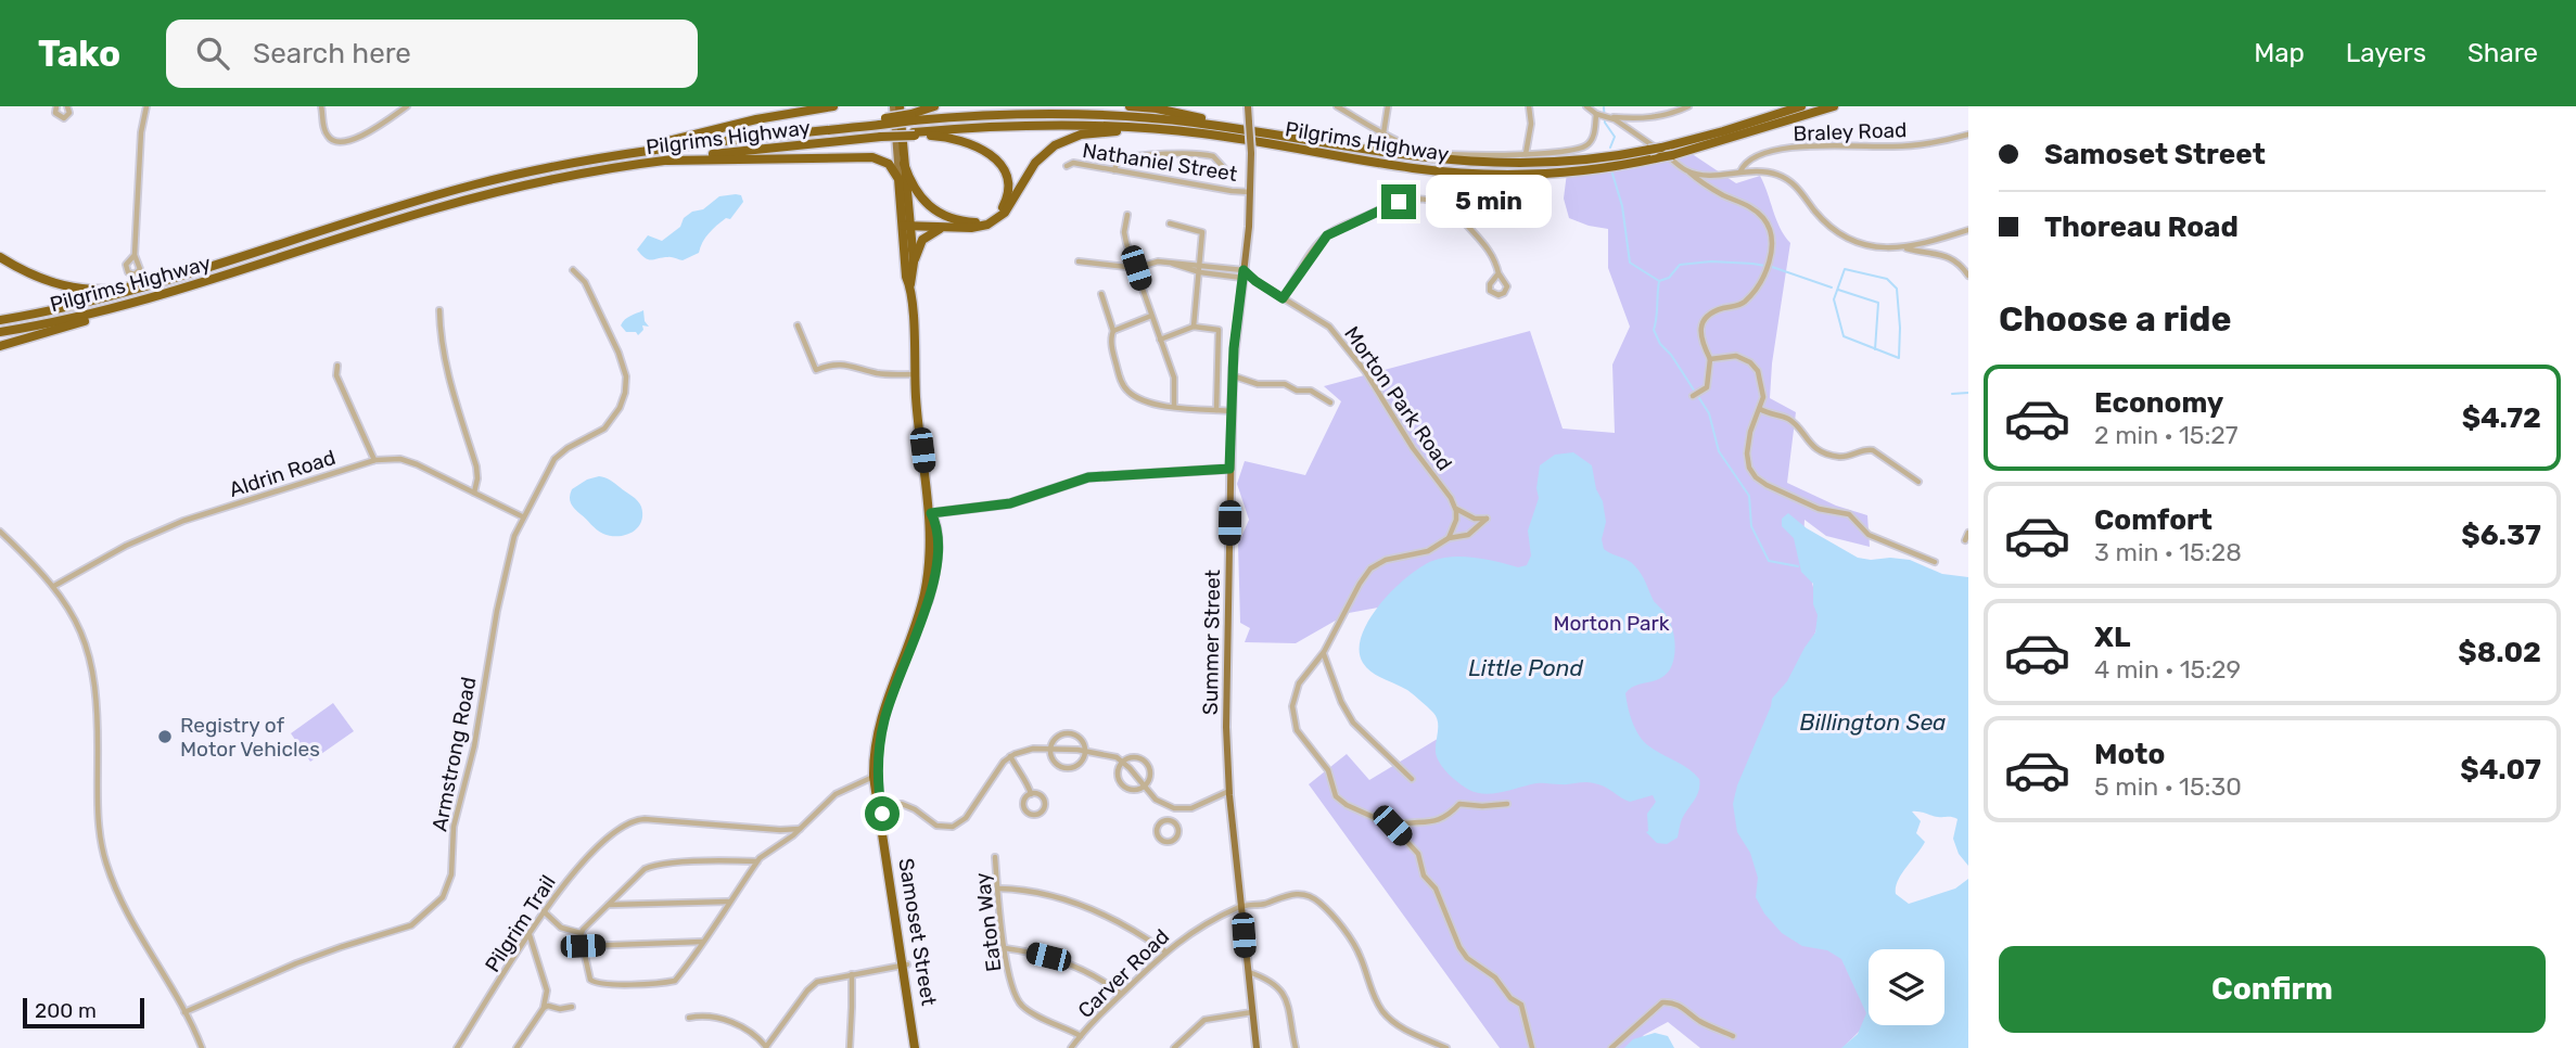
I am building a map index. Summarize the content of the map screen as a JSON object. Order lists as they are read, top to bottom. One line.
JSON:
{"streets":{"highway":["Pilgrims Highway","Samoset Street"],"main road":["Summer Street"],"street":["Braley Road","Nathaniel Street","Morton Park Road","Aldrin Road","Armstrong Road","Eaton Way","Pilgrim Trail","Carver Road"]},"crossings":[["Nathaniel Street","Summer Street"],["Morton Park Road","Summer Street"],["Aldrin Road","Armstrong Road"],["Summer Street","Carver Road"],["Eaton Way","Carver Road"]],"water":["Little Pond","Billington Sea"],"parks":["Morton Park"],"places":["Registry of Motor Vehicles"],"scale_bar":"200 m","page":{"header":"Tako","search":"Search here","nav":["Map","Layers","Share"],"banner":["Samoset Street","Thoreau Road"],"bubble":"5 min","heading":"Choose a ride","list":[{"name":"Economy","note":"2 min · 15:27","value":"$4.72"},{"name":"Comfort","note":"3 min · 15:28","value":"$6.37"},{"name":"XL","note":"4 min · 15:29","value":"$8.02"},{"name":"Moto","note":"5 min · 15:30","value":"$4.07"}],"buttons":"Confirm","scale":"200 m"}}
